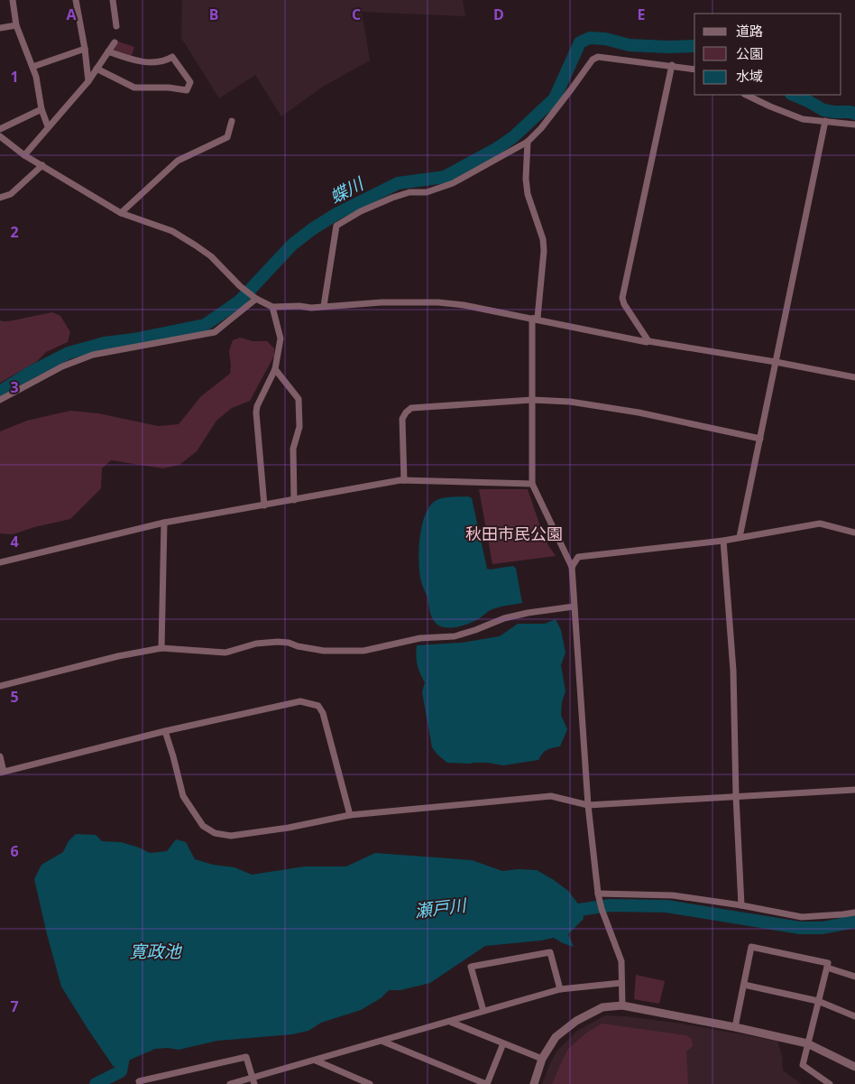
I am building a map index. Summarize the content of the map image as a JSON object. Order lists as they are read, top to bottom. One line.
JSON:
{"water":["蝶川","瀬戸川","寛政池"],"parks":["秋田市民公園"],"legend":["道路","公園","水域"],"grid":{"columns":["A","B","C","D","E"],"rows":["1","2","3","4","5","6","7"]}}
